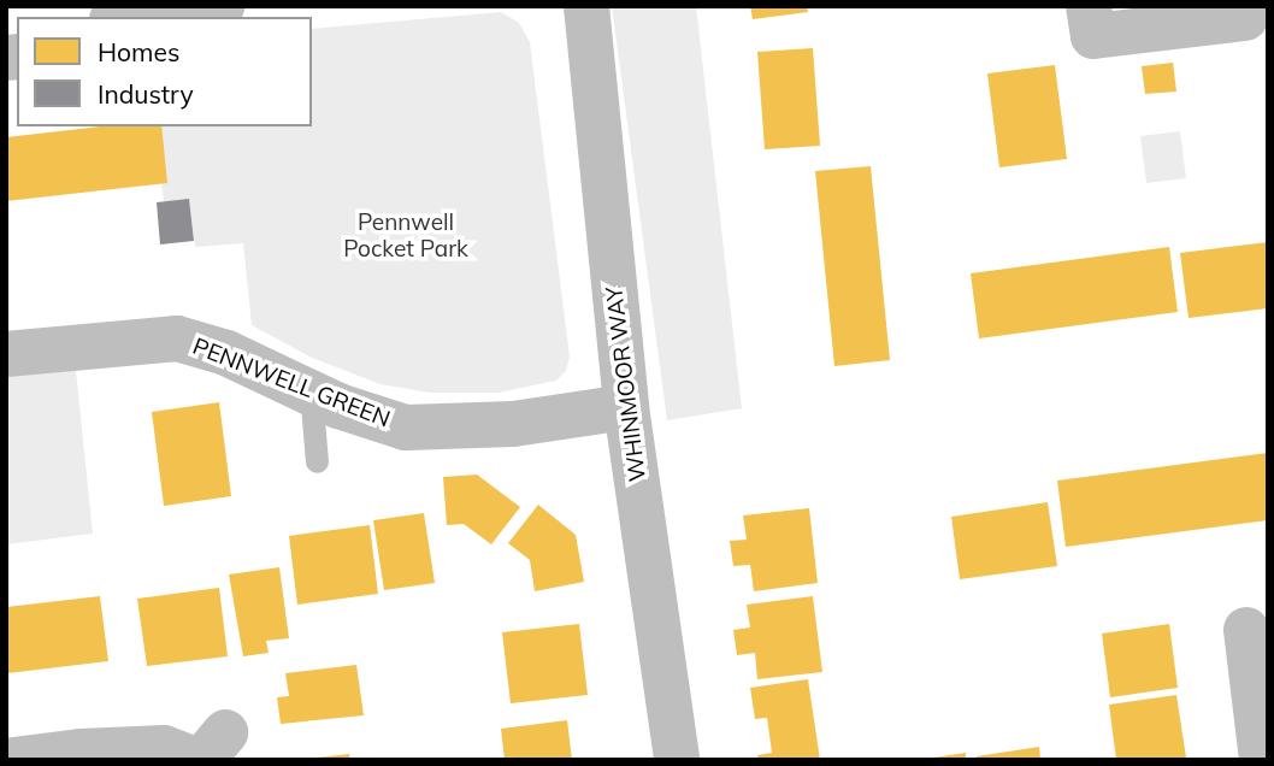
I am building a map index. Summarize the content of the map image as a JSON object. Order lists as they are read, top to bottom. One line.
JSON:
{"streets":{"street":["PENNWELL GREEN","WHINMOOR WAY"]},"crossings":[["PENNWELL GREEN","WHINMOOR WAY"]],"parks":["Pennwell Pocket Park"],"legend":["Homes","Industry"]}
